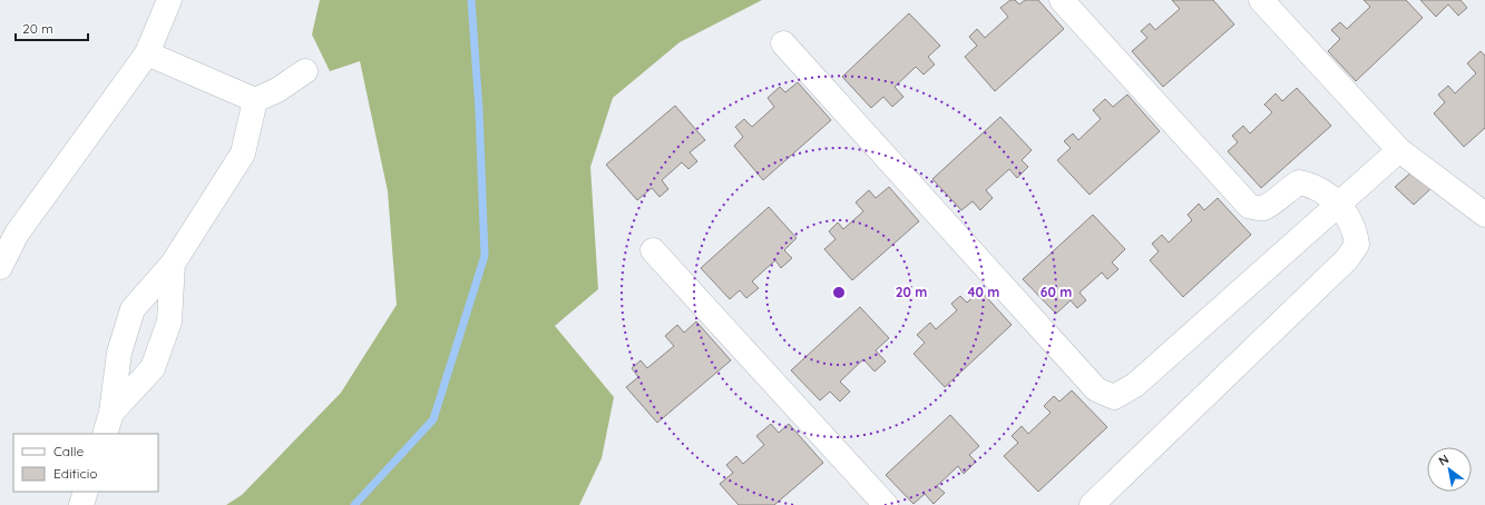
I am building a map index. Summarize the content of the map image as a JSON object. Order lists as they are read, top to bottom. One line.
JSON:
{"legend":["Calle","Edificio"],"scale_bar":"20 m","north":"top left","rings":["20 m","40 m","60 m"]}
